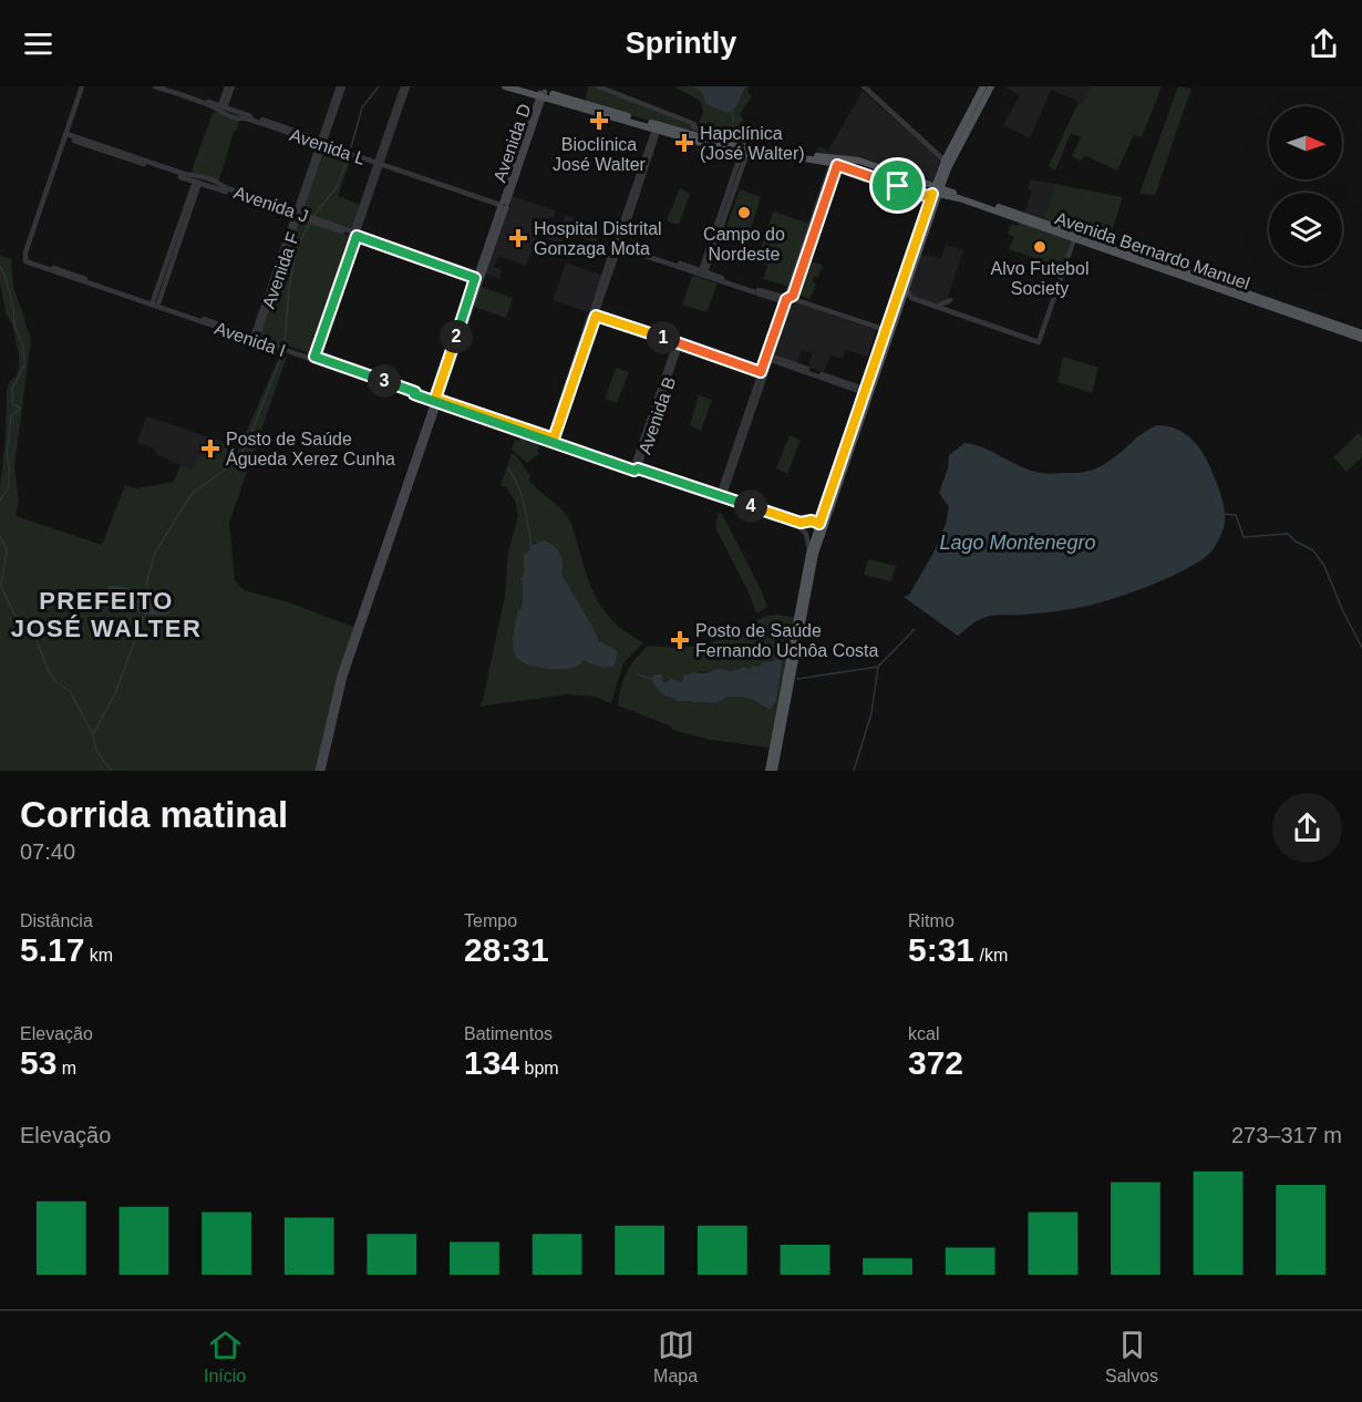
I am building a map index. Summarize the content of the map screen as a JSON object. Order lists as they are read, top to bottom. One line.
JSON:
{"streets":{"main road":["Avenida D","Avenida Bernardo Manuel"],"street":["Avenida L","Avenida J","Avenida F","Avenida I","Avenida B"]},"crossings":[["Avenida D","Avenida L"],["Avenida D","Avenida J"],["Avenida D","Avenida I"],["Avenida L","Avenida F"],["Avenida J","Avenida F"],["Avenida J","Avenida I"],["Avenida F","Avenida I"],["Avenida I","Avenida B"]],"districts":["PREFEITO JOSÉ WALTER"],"water":["Lago Montenegro"],"places":{"health":["Bioclínica José Walter","Hapclínica (José Walter)","Hospital Distrital Gonzaga Mota","Posto de Saúde Águeda Xerez Cunha","Posto de Saúde Fernando Uchôa Costa"],"other":["Campo do Nordeste","Alvo Futebol Society"]},"north":"right","page":{"header":"Sprintly","pins":["2","1","3","4"],"heading":["Corrida matinal","07:40"],"stats":[["Distância","5.17 km"],["Tempo","28:31"],["Ritmo","5:31 /km"],["Elevação","53 m"],["Batimentos","134 bpm"],["kcal","372"]],"chart":["Elevação","273–317 m"],"tabs":["Início","Mapa","Salvos"]}}
